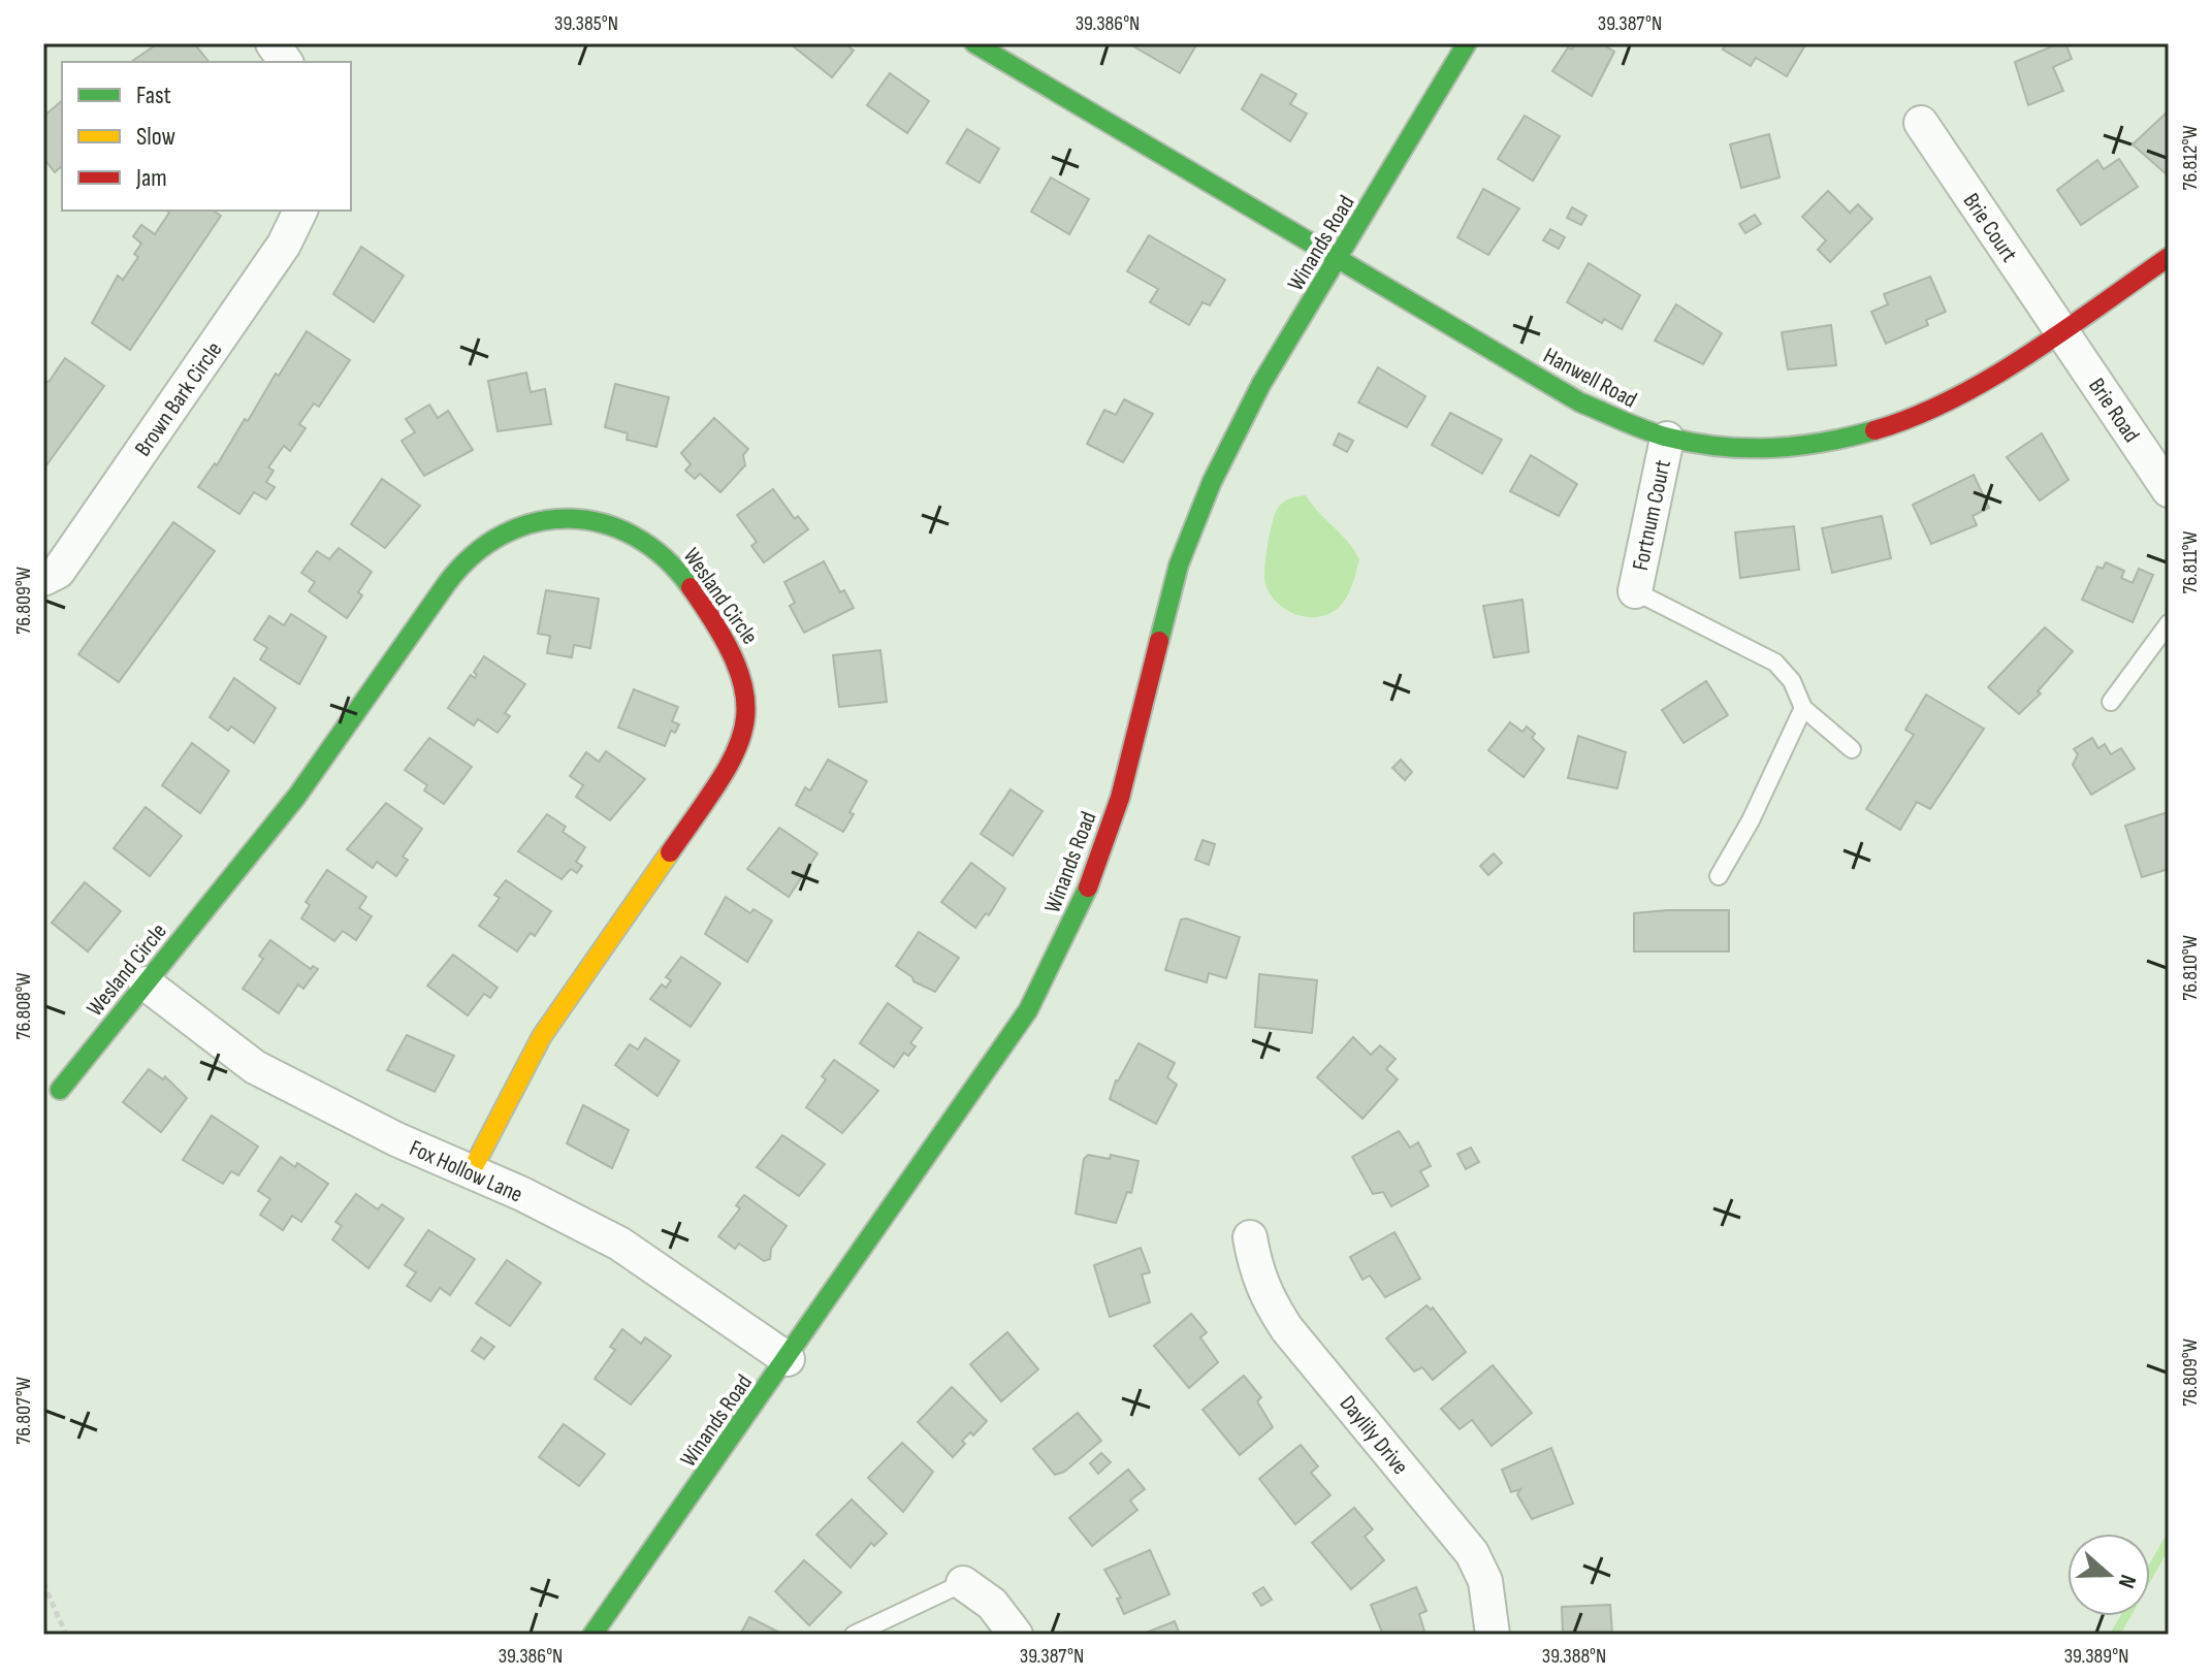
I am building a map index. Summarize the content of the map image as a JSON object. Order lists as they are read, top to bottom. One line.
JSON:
{"streets":{"street":["Brie Court","Winands Road","Hanwell Road","Brown Bark Circle","Brie Road","Fortnum Court","Wesland Circle","Fox Hollow Lane","Daylily Drive"]},"crossings":[["Brie Court","Hanwell Road"],["Brie Court","Brie Road"],["Winands Road","Hanwell Road"],["Winands Road","Fox Hollow Lane"],["Hanwell Road","Brie Road"],["Hanwell Road","Fortnum Court"],["Wesland Circle","Fox Hollow Lane"]],"legend":["Fast","Slow","Jam"],"north":"right","coordinates":["39.385°N","39.386°N","39.387°N","76.812°W","76.811°W","76.809°W","76.810°W","76.808°W","76.807°W","39.388°N","39.389°N"]}
